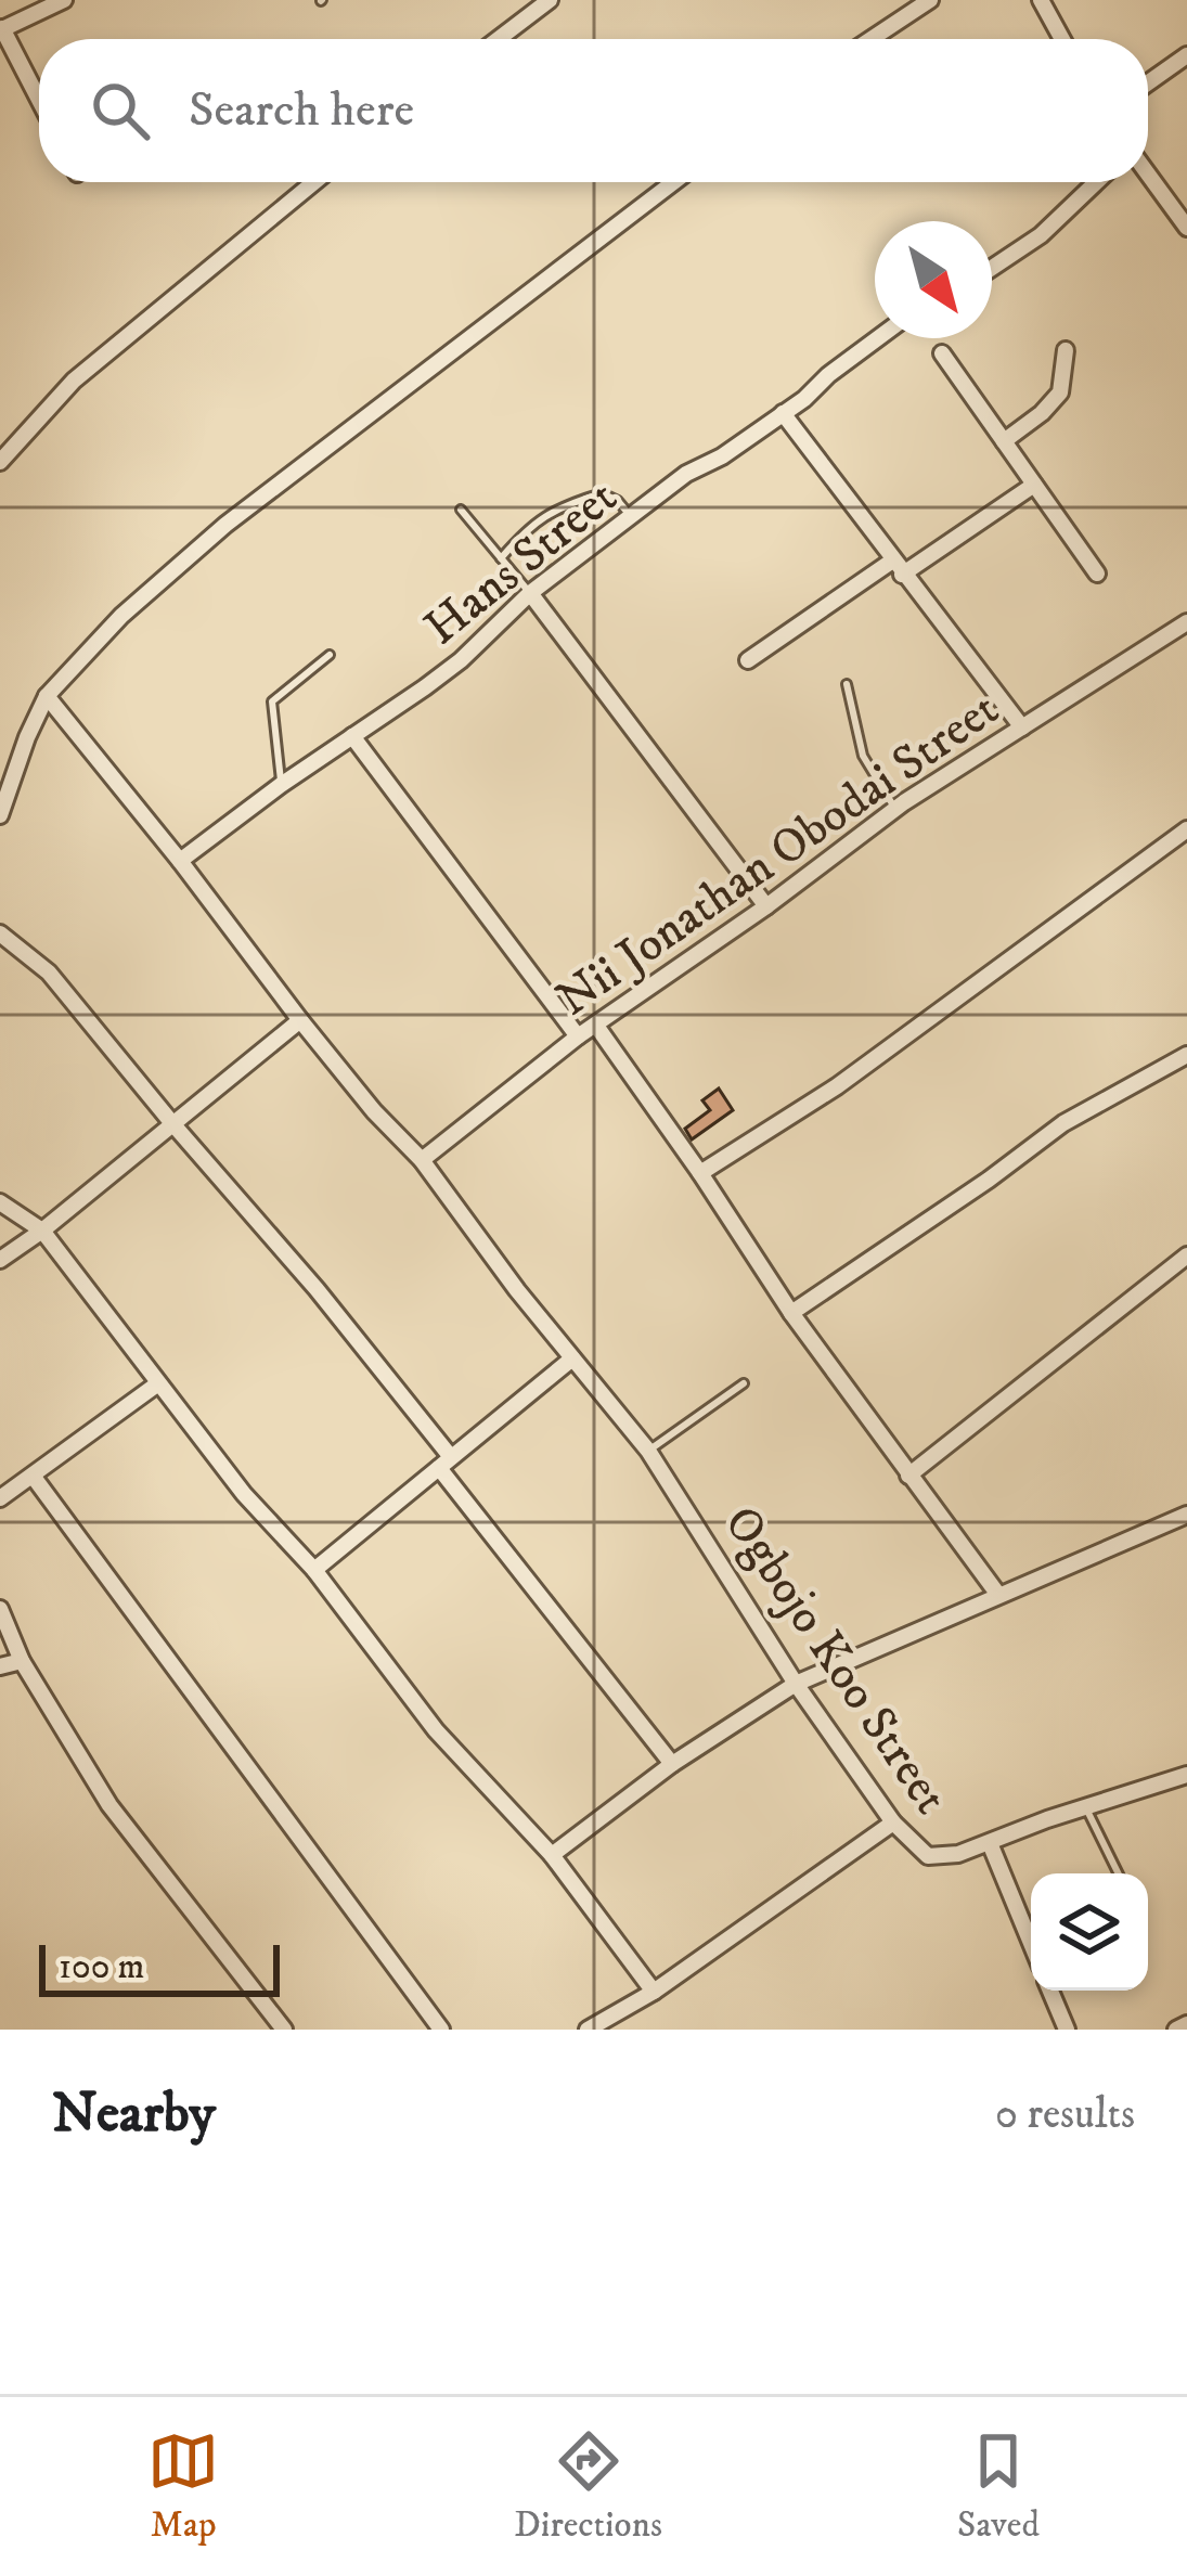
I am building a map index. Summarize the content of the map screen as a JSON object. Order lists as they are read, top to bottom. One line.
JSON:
{"streets":{"street":["Hans Street","Nii Jonathan Obodai Street","Ogbojo Koo Street"]},"crossings":[["Nii Jonathan Obodai Street","Ogbojo Koo Street"]],"scale_bar":"100 m","north":"bottom right","page":{"search":"Search here","scale":"100 m","heading":["Nearby","0 results"],"nav":["Map","Directions","Saved"]}}
